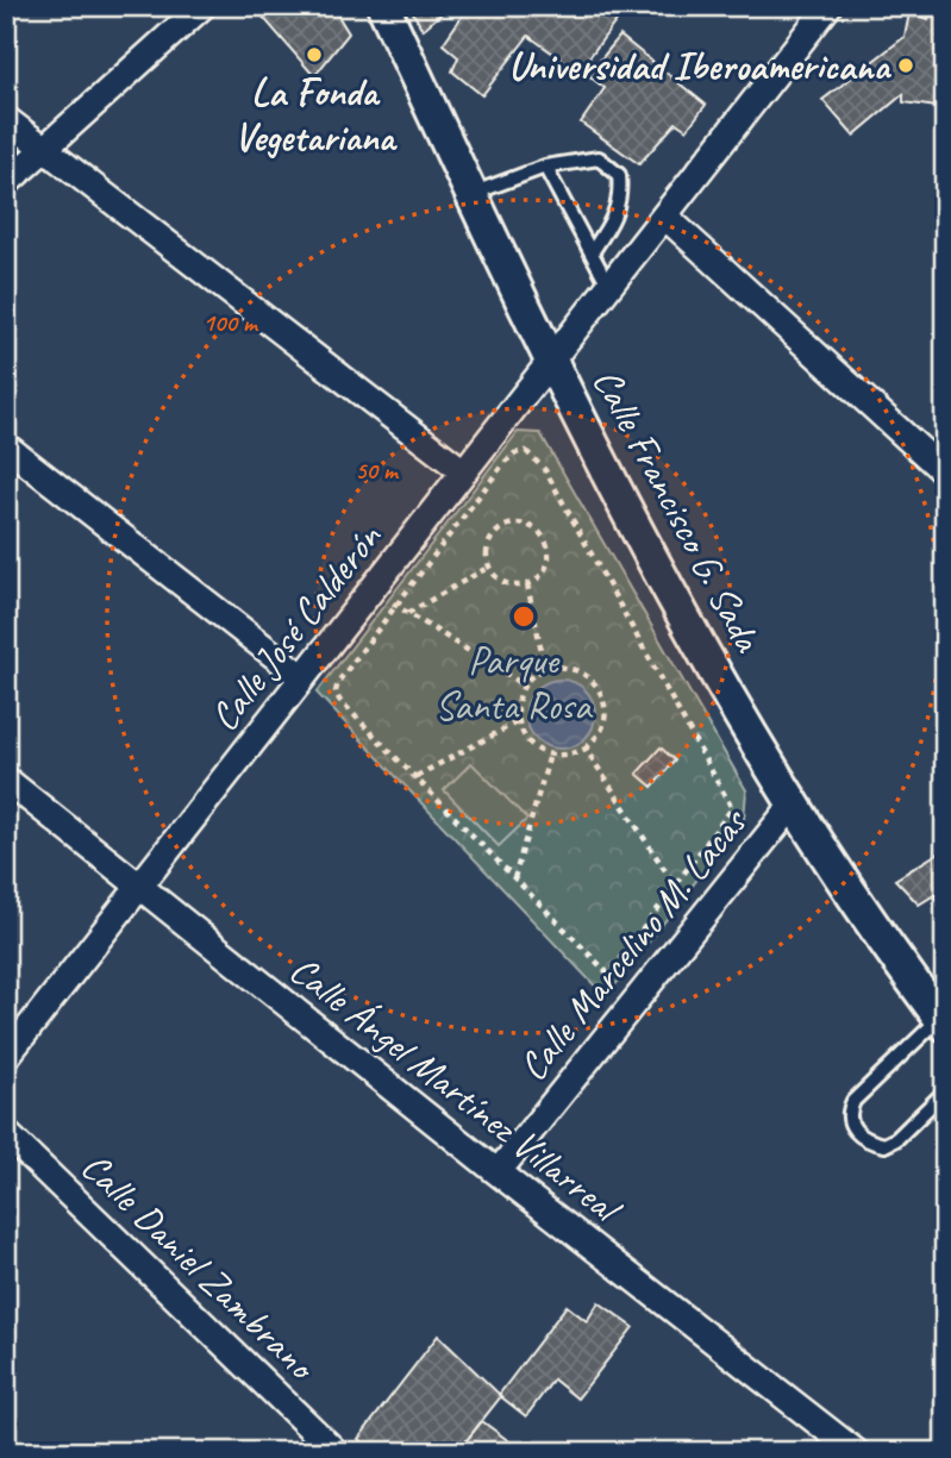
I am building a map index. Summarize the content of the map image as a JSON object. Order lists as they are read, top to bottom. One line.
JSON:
{"streets":{"street":["Calle Francisco G. Sada","Calle José Calderón","Calle Marcelino M. Lacas","Calle Ángel Martínez Villarreal","Calle Daniel Zambrano"]},"crossings":[["Calle Francisco G. Sada","Calle José Calderón"],["Calle Francisco G. Sada","Calle Marcelino M. Lacas"],["Calle José Calderón","Calle Ángel Martínez Villarreal"],["Calle Marcelino M. Lacas","Calle Ángel Martínez Villarreal"]],"parks":["Parque Santa Rosa"],"places":["La Fonda Vegetariana","Universidad Iberoamericana"],"rings":["100 m","50 m"]}
